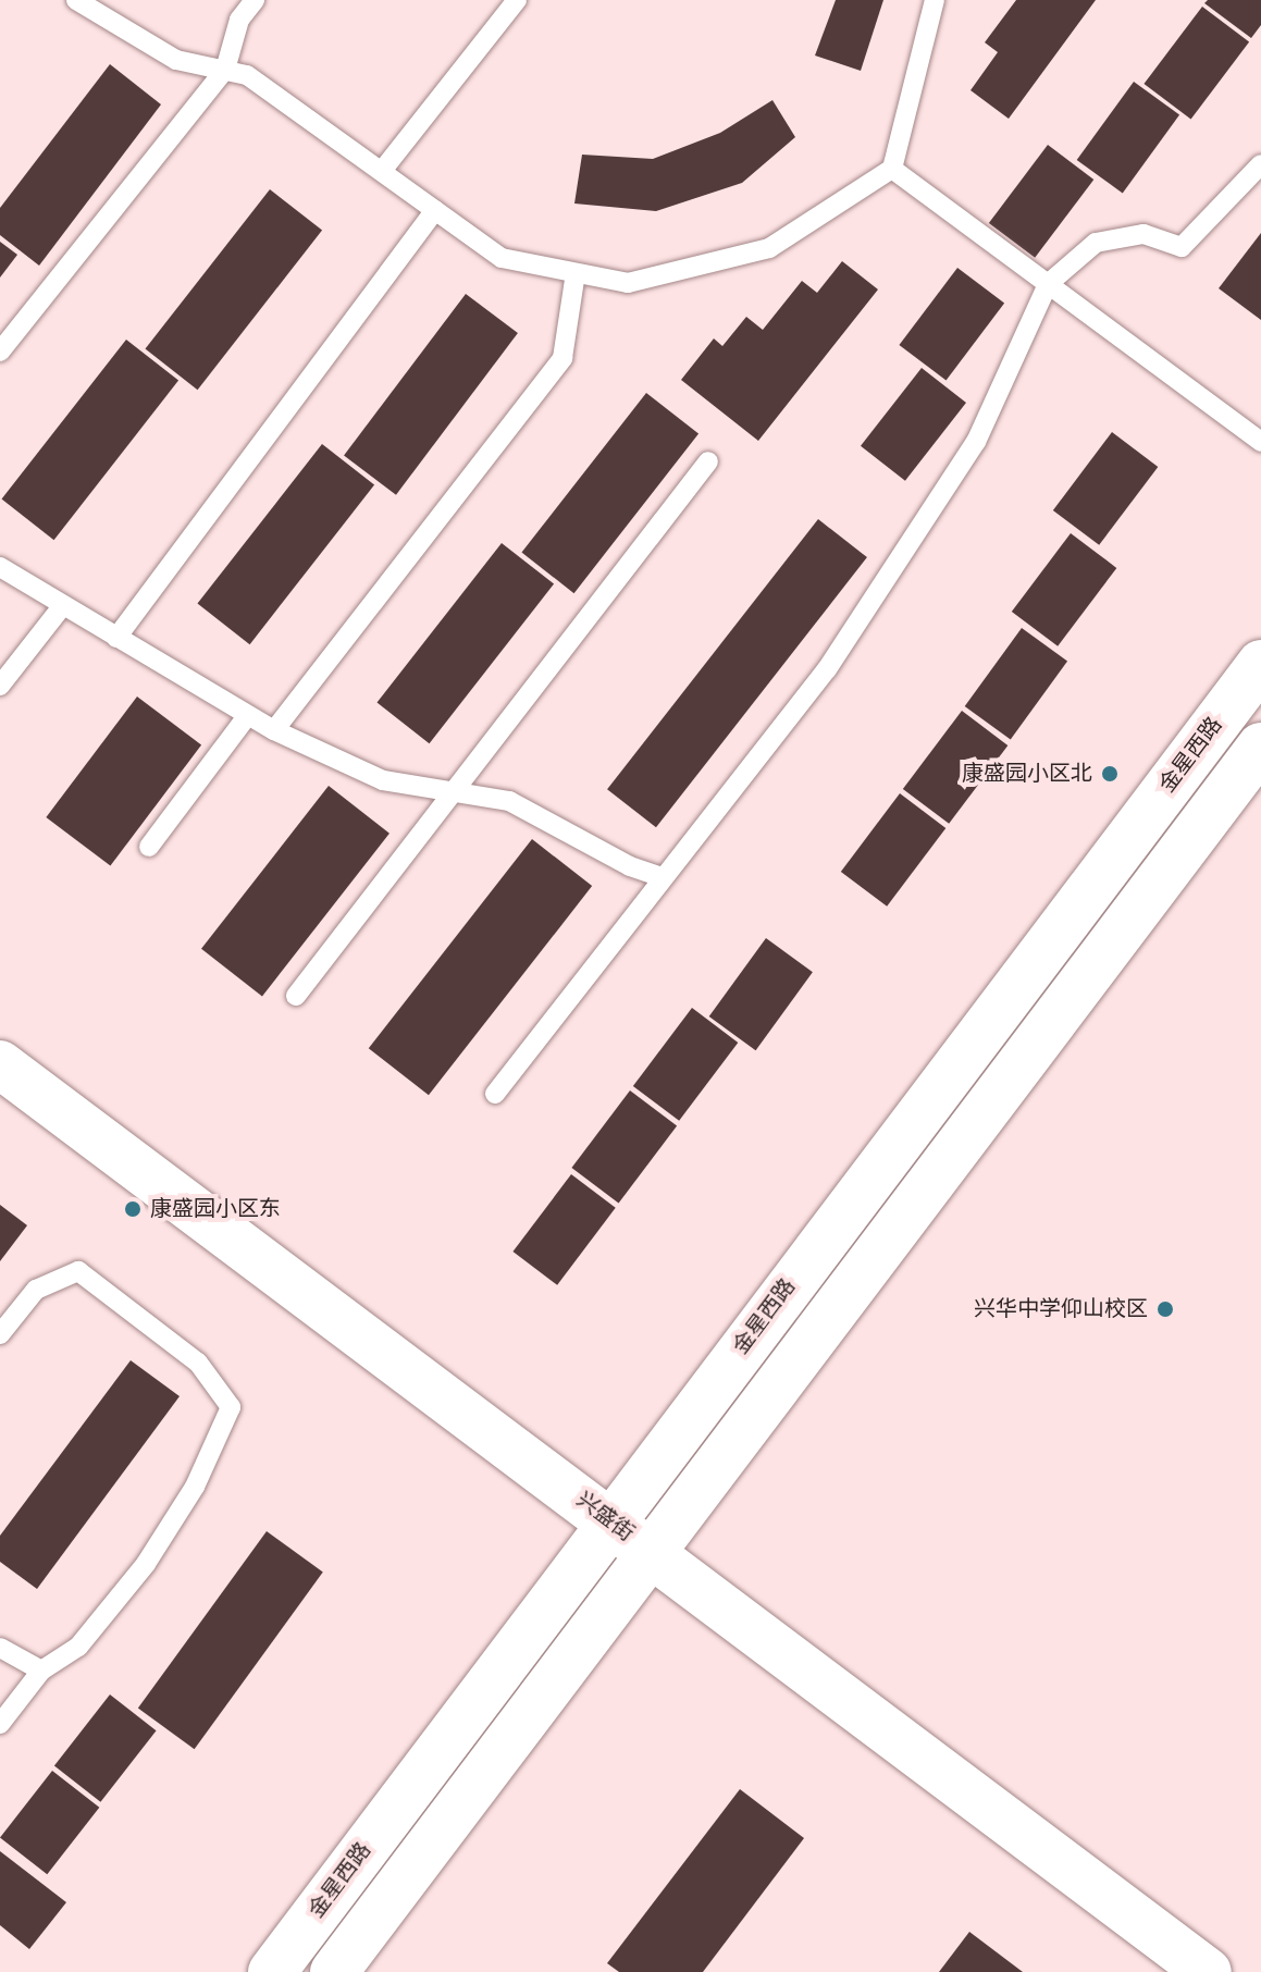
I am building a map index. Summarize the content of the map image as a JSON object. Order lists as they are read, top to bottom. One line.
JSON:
{"streets":{"main road":["金星西路","兴盛街"]},"crossings":[["金星西路","兴盛街"]],"places":["康盛园小区北","康盛园小区东","兴华中学仰山校区"]}
